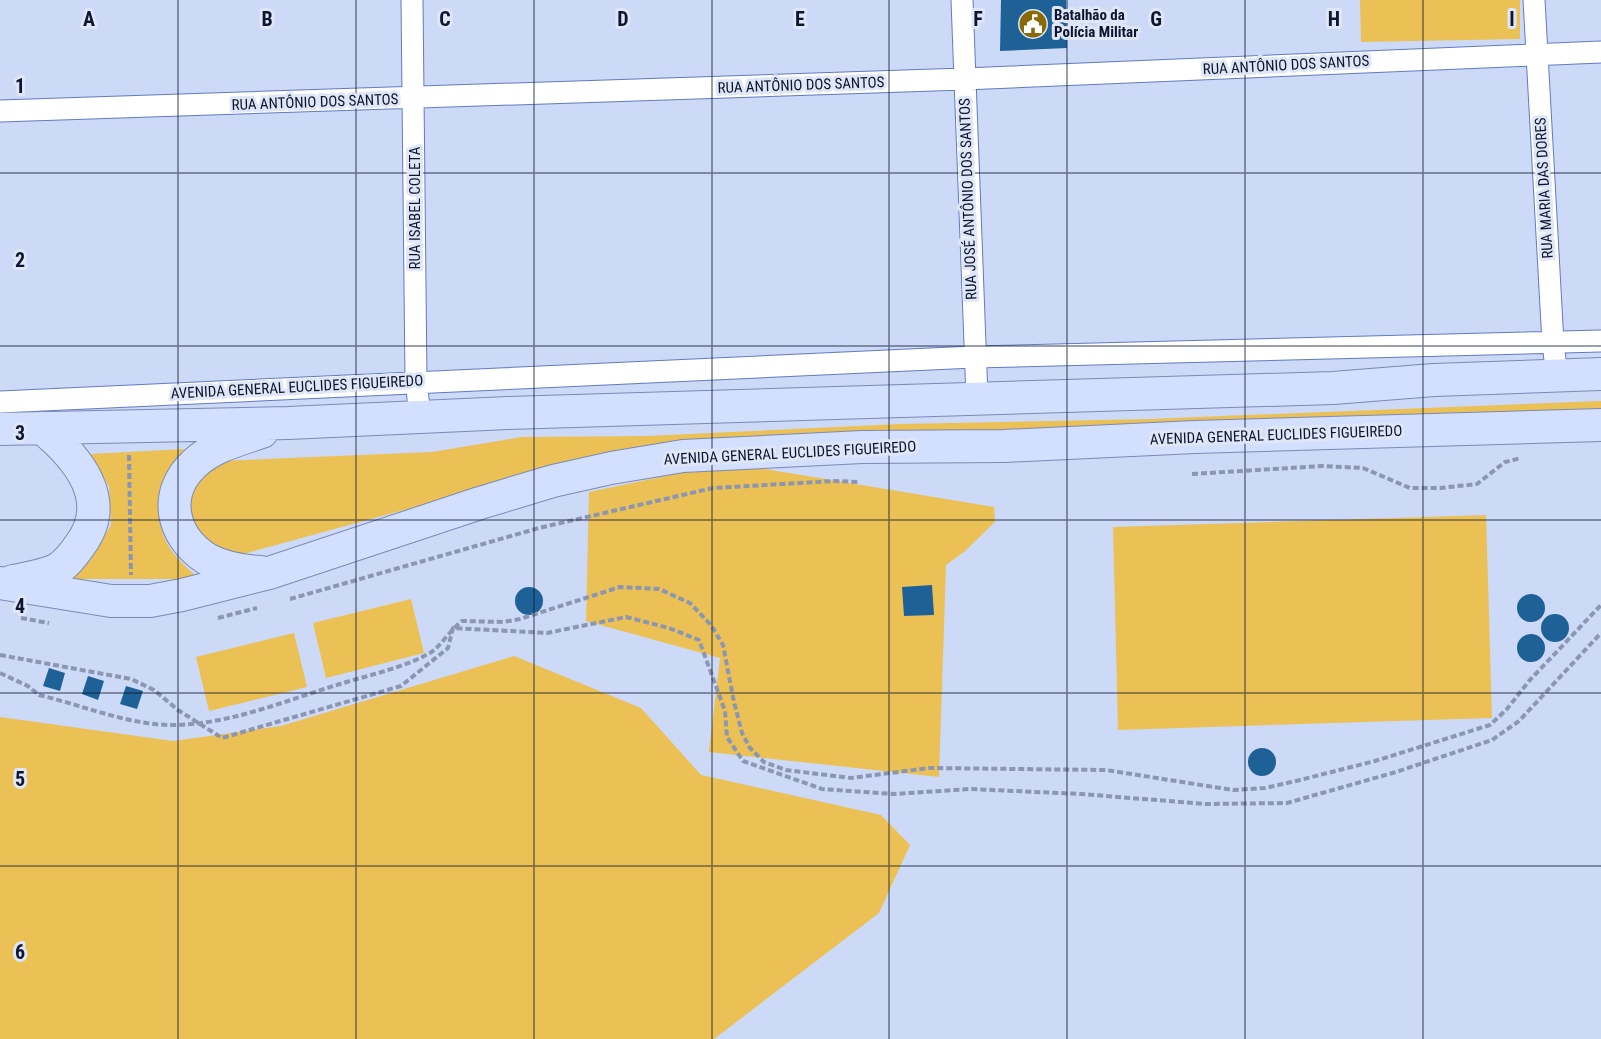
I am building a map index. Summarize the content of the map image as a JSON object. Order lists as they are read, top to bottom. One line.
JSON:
{"streets":{"main road":["AVENIDA GENERAL EUCLIDES FIGUEIREDO"],"street":["RUA ANTÔNIO DOS SANTOS","RUA MARIA DAS DORES","RUA JOSÉ ANTÔNIO DOS SANTOS","RUA ISABEL COLETA"]},"crossings":[["RUA ANTÔNIO DOS SANTOS","RUA MARIA DAS DORES"],["RUA ANTÔNIO DOS SANTOS","RUA JOSÉ ANTÔNIO DOS SANTOS"],["RUA ANTÔNIO DOS SANTOS","RUA ISABEL COLETA"],["RUA MARIA DAS DORES","AVENIDA GENERAL EUCLIDES FIGUEIREDO"],["RUA JOSÉ ANTÔNIO DOS SANTOS","AVENIDA GENERAL EUCLIDES FIGUEIREDO"],["RUA ISABEL COLETA","AVENIDA GENERAL EUCLIDES FIGUEIREDO"]],"places":{"public building":["Batalhão da Polícia Militar"]},"grid":{"columns":["A","B","C","D","E","F","G","H","I"],"rows":["1","2","3","4","5","6"]}}
